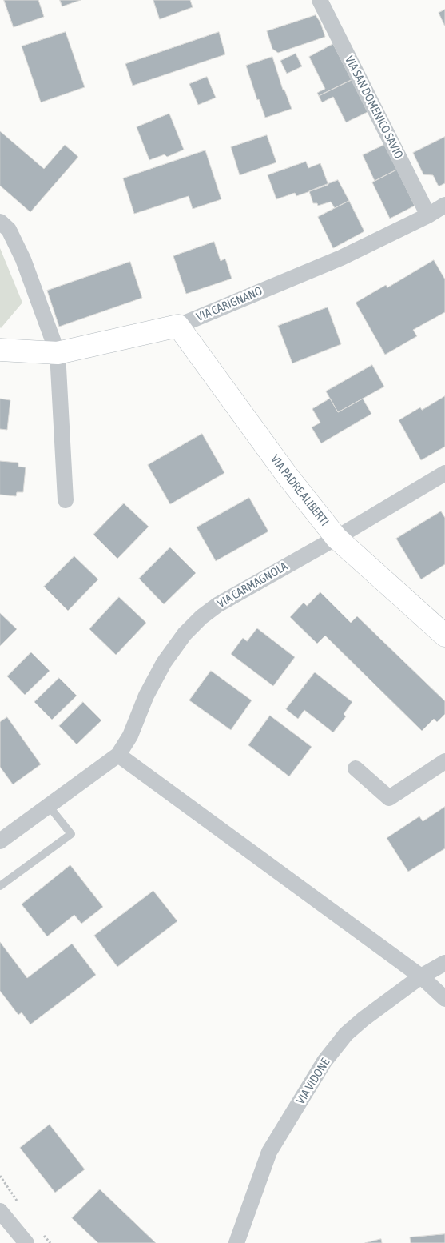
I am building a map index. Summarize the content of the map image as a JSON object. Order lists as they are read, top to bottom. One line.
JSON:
{"streets":{"street":["VIA SAN DOMENICO SAVIO","VIA CARIGNANO","VIA PADRE ALIBERTI","VIA CARMAGNOLA","VIA VIDONE"]},"crossings":[["VIA SAN DOMENICO SAVIO","VIA CARIGNANO"],["VIA CARIGNANO","VIA PADRE ALIBERTI"],["VIA PADRE ALIBERTI","VIA CARMAGNOLA"]]}
